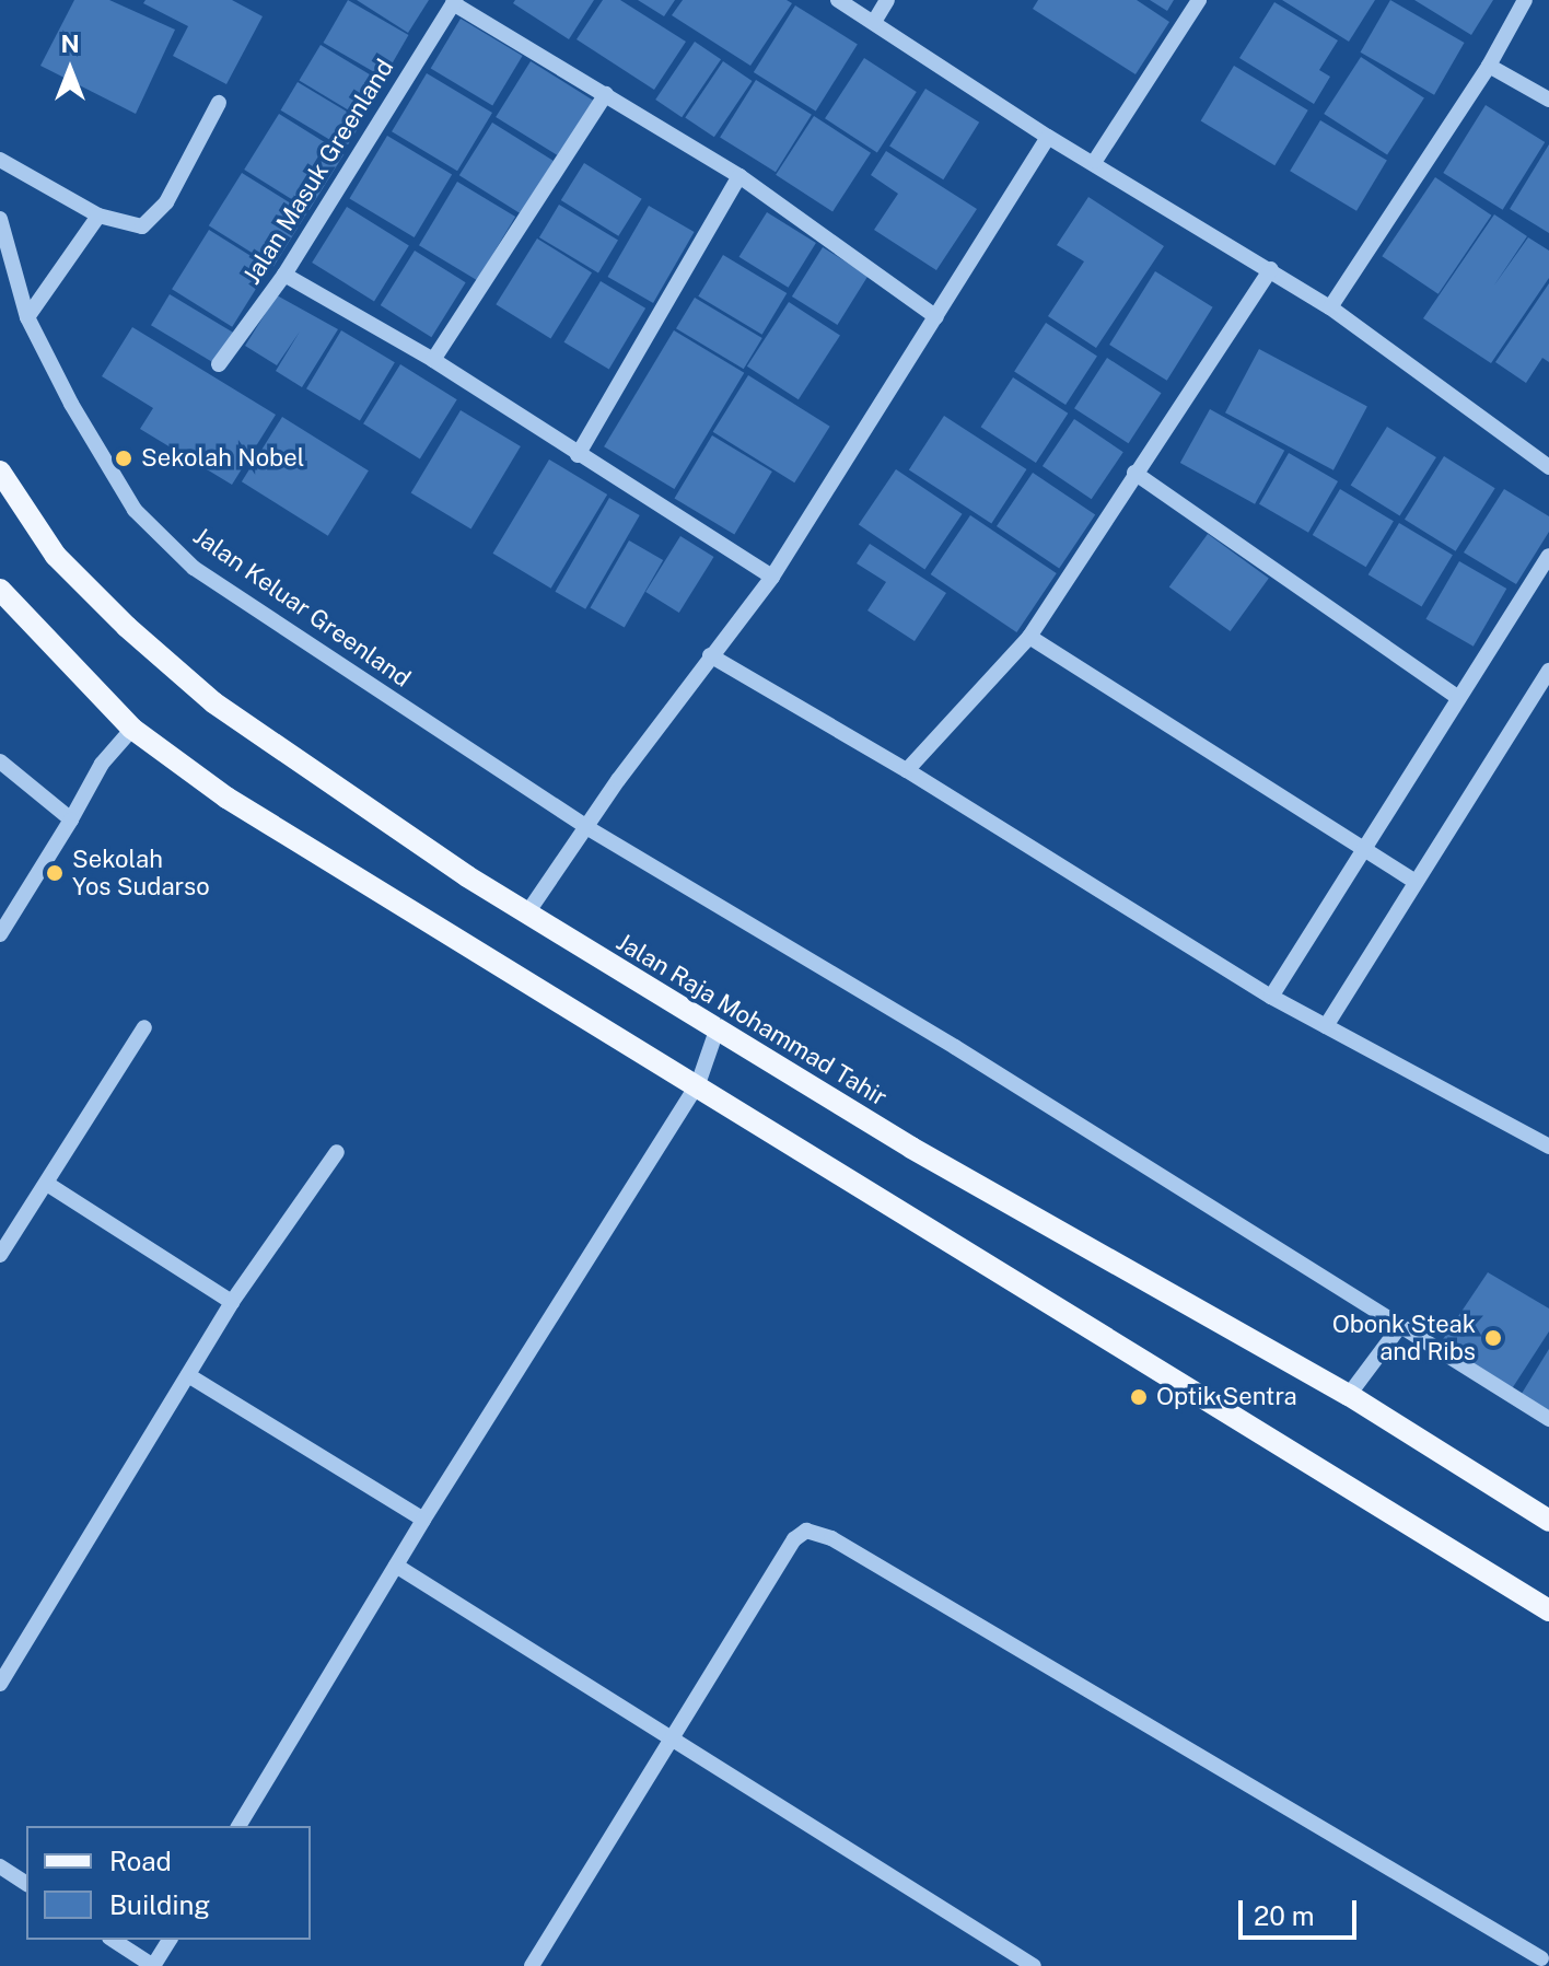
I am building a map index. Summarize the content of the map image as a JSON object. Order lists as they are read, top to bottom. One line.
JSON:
{"streets":{"main road":["Jalan Raja Mohammad Tahir"],"street":["Jalan Masuk Greenland","Jalan Keluar Greenland"]},"places":["Sekolah Nobel","Sekolah Yos Sudarso","Obonk Steak and Ribs","Optik Sentra"],"legend":["Road","Building"],"scale_bar":"20 m","north":"top"}
